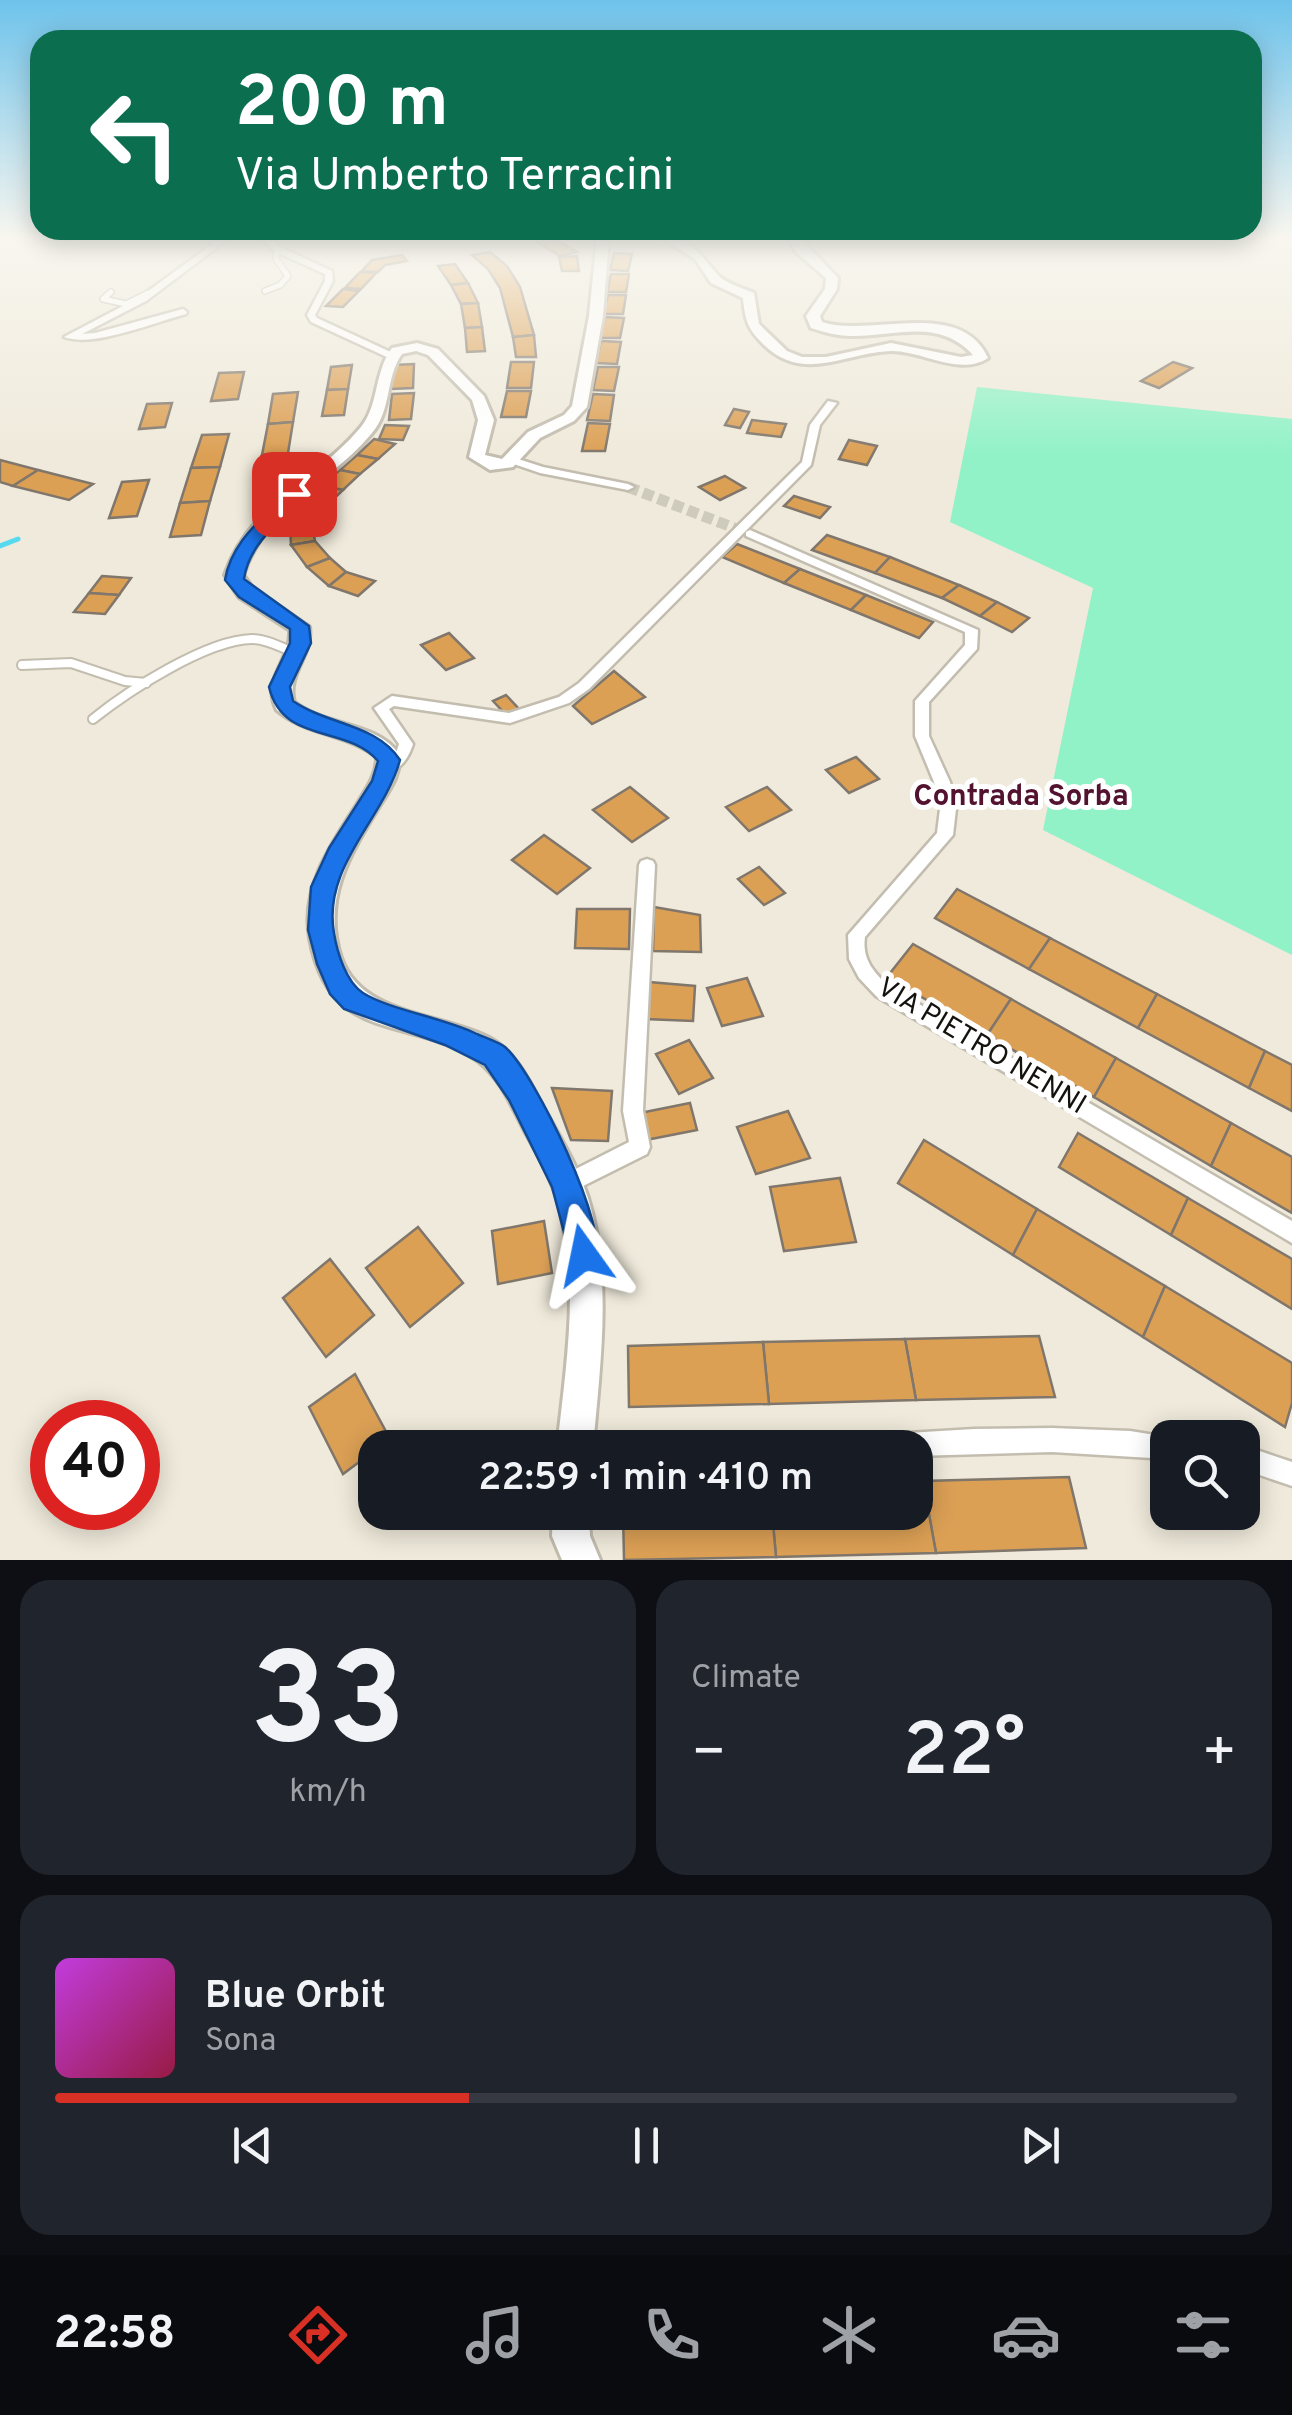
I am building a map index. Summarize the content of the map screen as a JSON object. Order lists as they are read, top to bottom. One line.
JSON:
{"streets":{"street":["VIA PIETRO NENNI"]},"districts":["Contrada Sorba"],"page":{"turn":["200 m","Via Umberto Terracini"],"limit":"40","trip":"22:59 · 1 min · 410 m","tile":[["33","km/h"],"Climate"],"heat":["−","22°","+"],"song":["Blue Orbit","Sona"],"tabs":"22:58"}}
